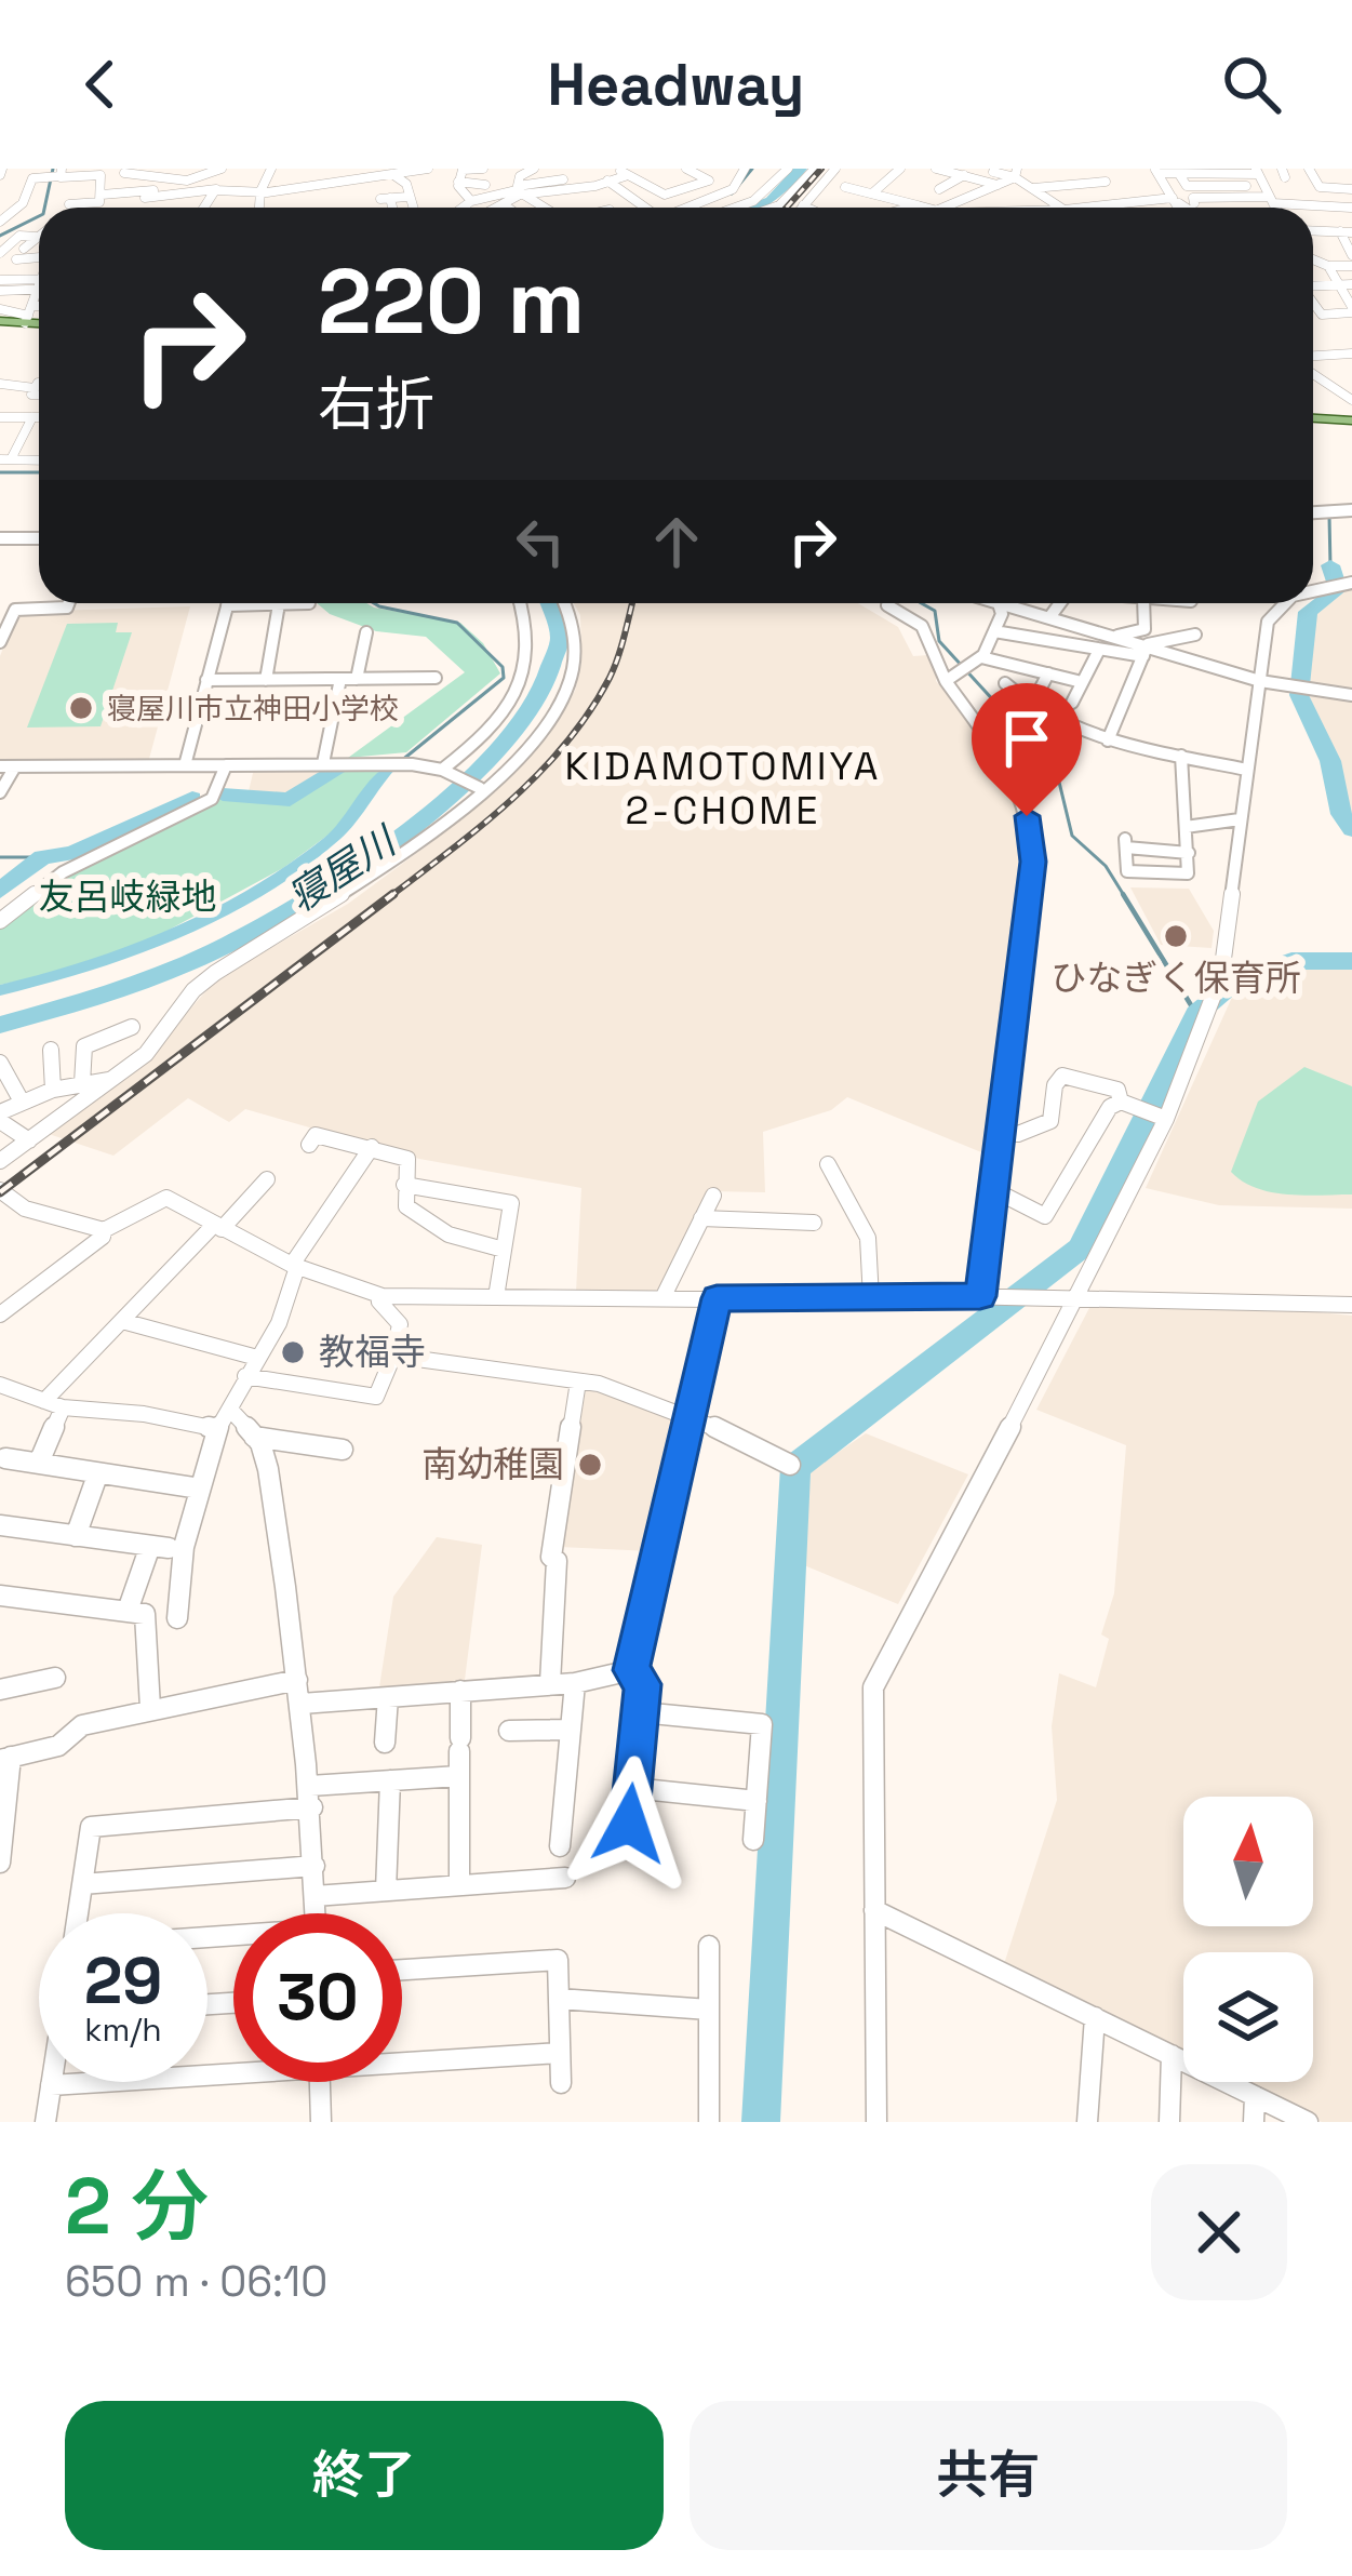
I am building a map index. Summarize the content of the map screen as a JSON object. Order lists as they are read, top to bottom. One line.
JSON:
{"districts":["KIDAMOTOMIYA 2-CHOME"],"water":["寝屋川"],"parks":["友呂岐緑地"],"places":["寝屋川市立神田小学校","ひなぎく保育所","教福寺","南幼稚園"],"north":"top","page":{"header":"Headway","turn":["220 m","右折"],"speed":"29 km/h","limit":"30","heading":["2 分","650 m · 06:10"],"buttons":["終了","共有"]}}
